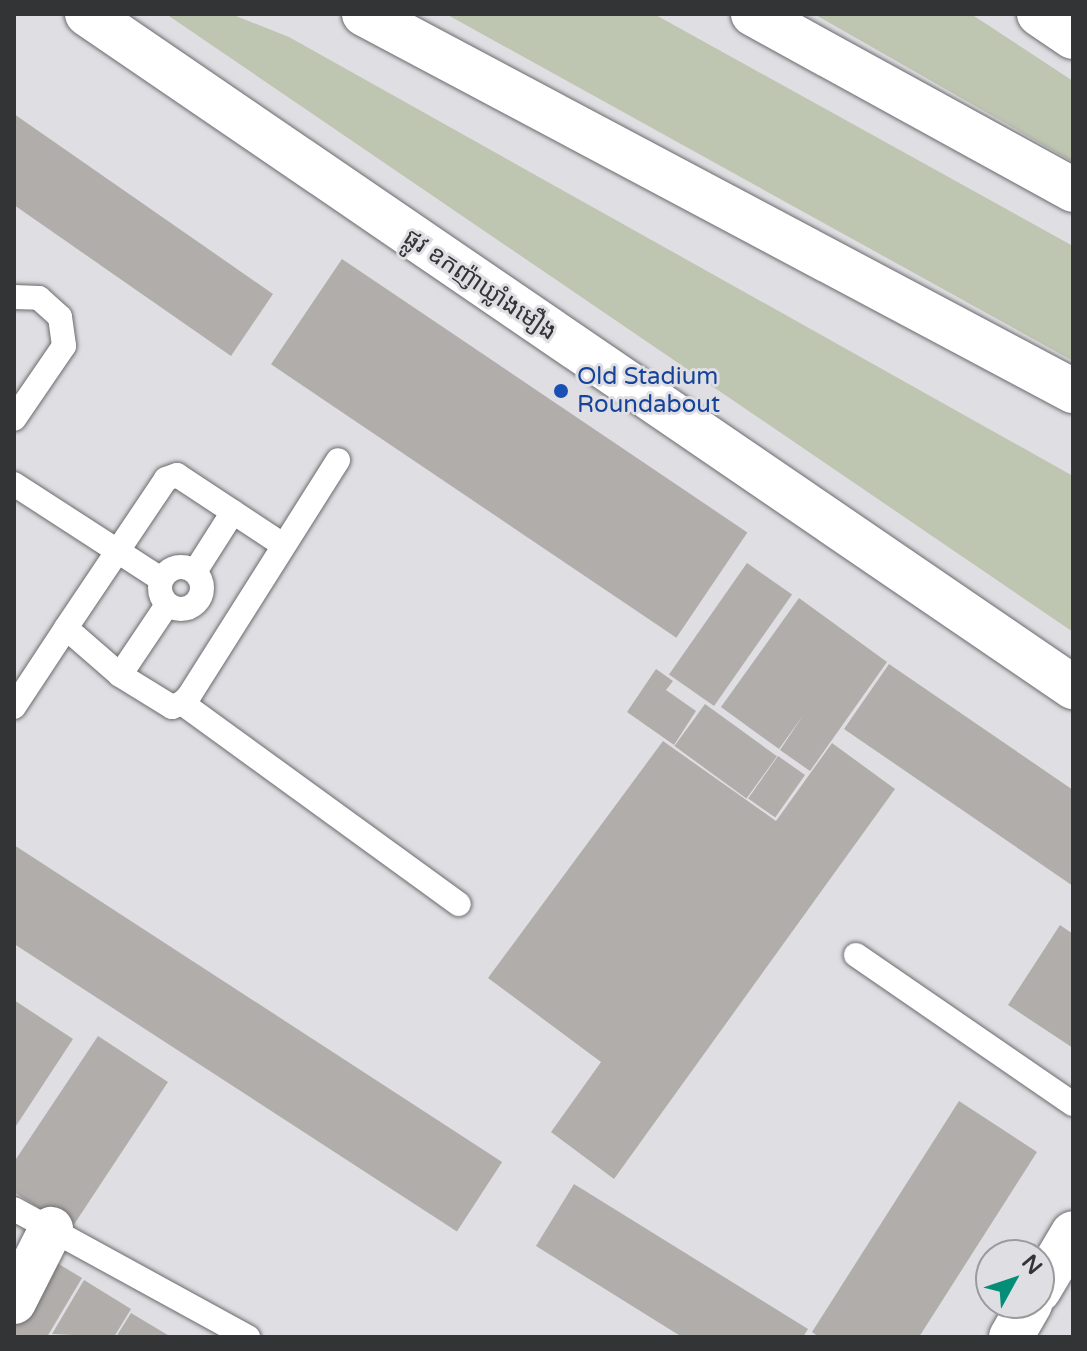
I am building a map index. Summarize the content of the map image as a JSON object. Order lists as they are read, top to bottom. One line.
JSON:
{"streets":{"main road":["ផ្លូវ ឧកញ៉ាឃ្លាំងមឿង"]},"places":["Old Stadium Roundabout"],"north":"top right"}
